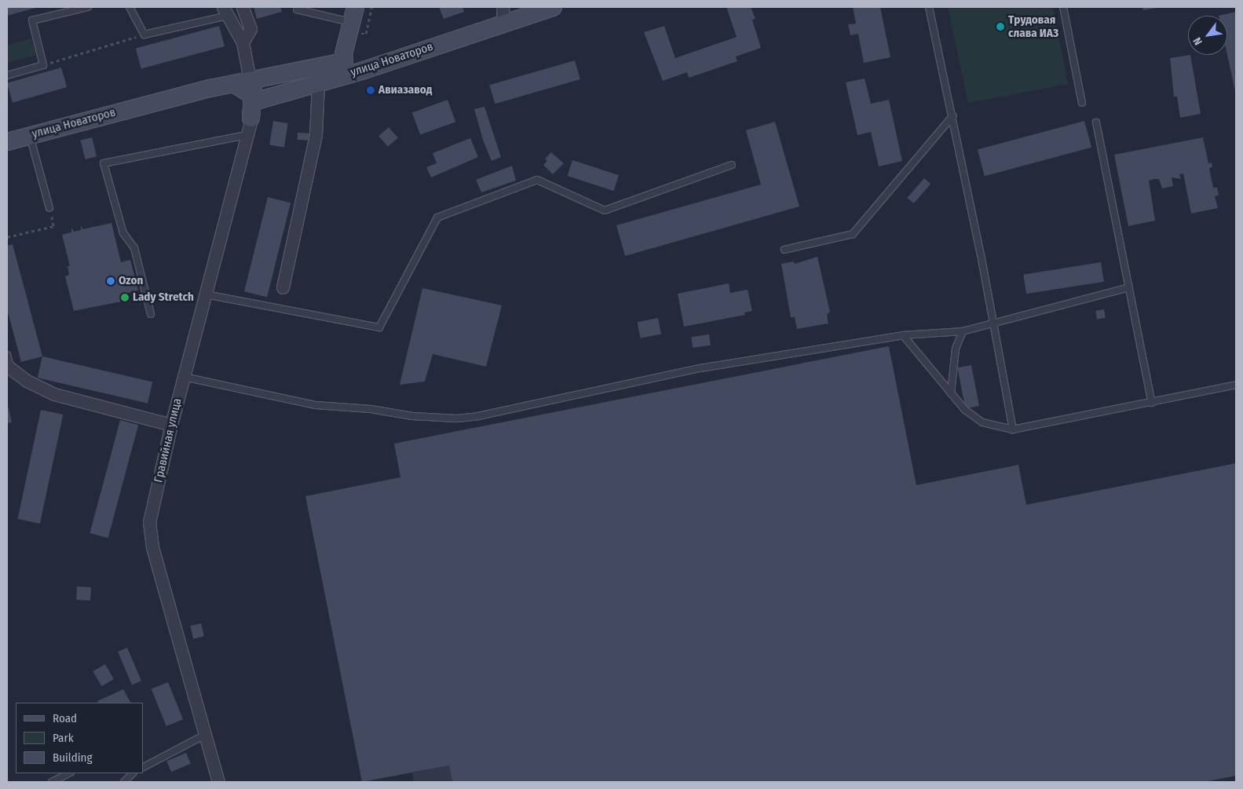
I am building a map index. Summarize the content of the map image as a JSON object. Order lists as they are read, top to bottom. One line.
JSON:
{"streets":{"main road":["улица Новаторов"],"street":["Гравийная улица"]},"crossings":[["улица Новаторов","Гравийная улица"]],"places":["Трудовая слава ИАЗ","Авиазавод","Ozon","Lady Stretch"],"legend":["Road","Park","Building"],"north":"bottom left"}
